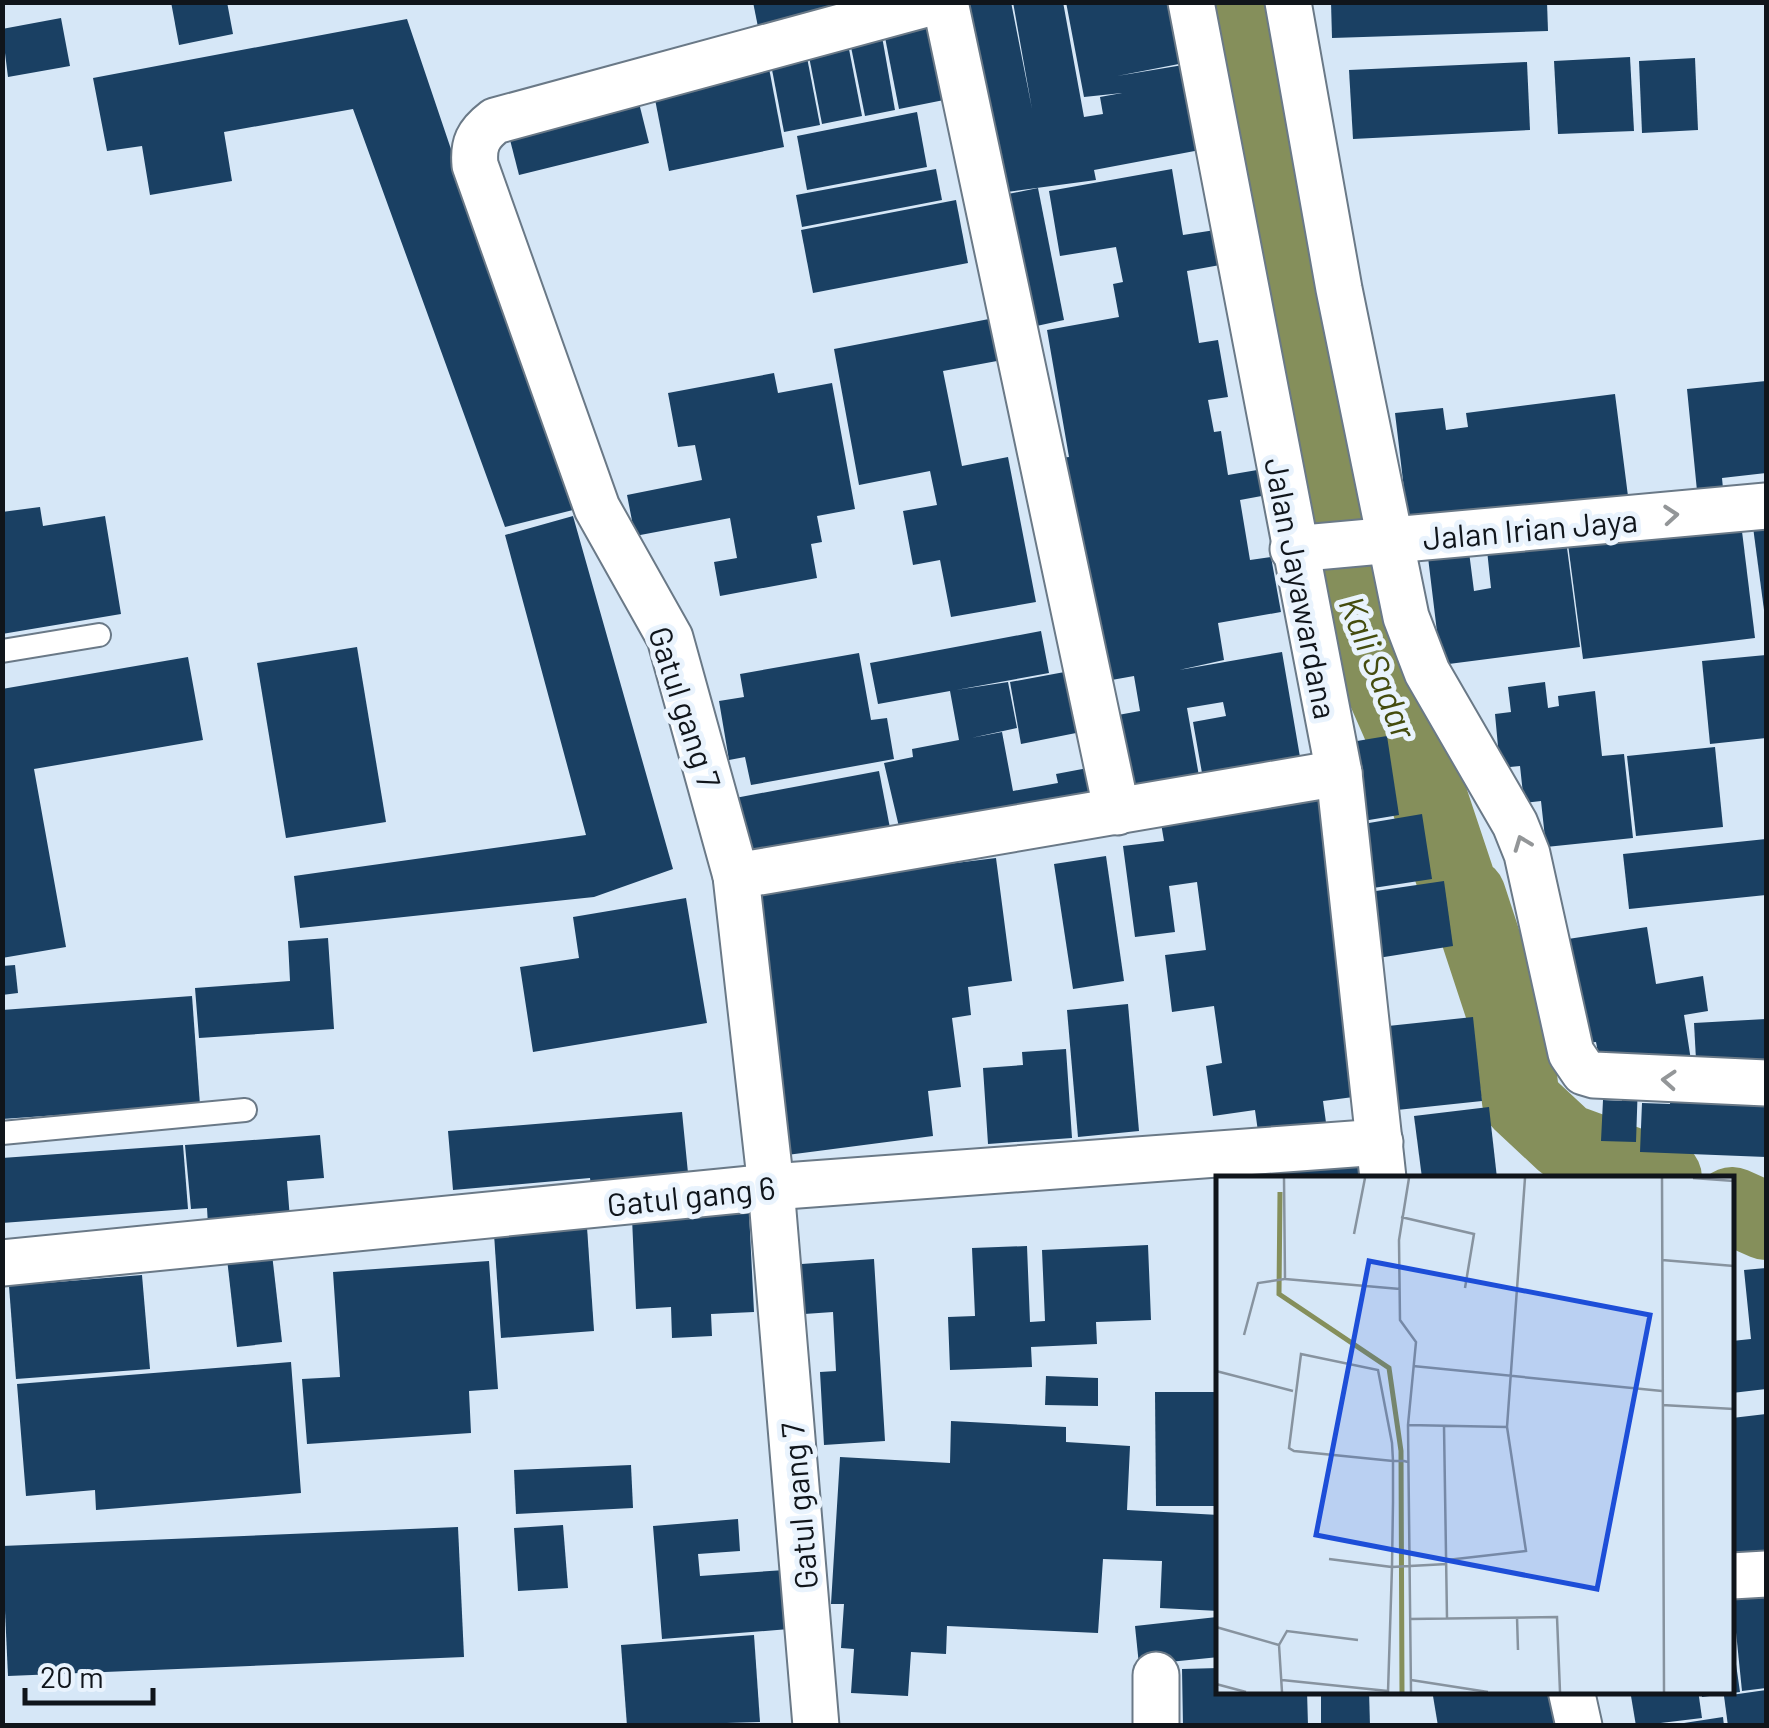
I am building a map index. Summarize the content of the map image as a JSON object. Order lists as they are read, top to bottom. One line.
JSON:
{"streets":{"street":["Jalan Irian Jaya","Jalan Jayawardana","Gatul gang 7","Gatul gang 6"]},"crossings":[["Jalan Irian Jaya","Jalan Jayawardana"],["Jalan Jayawardana","Gatul gang 6"],["Gatul gang 7","Gatul gang 6"]],"one_way":["Jalan Irian Jaya"],"water":["Kali Sadar"],"scale_bar":"20 m"}
